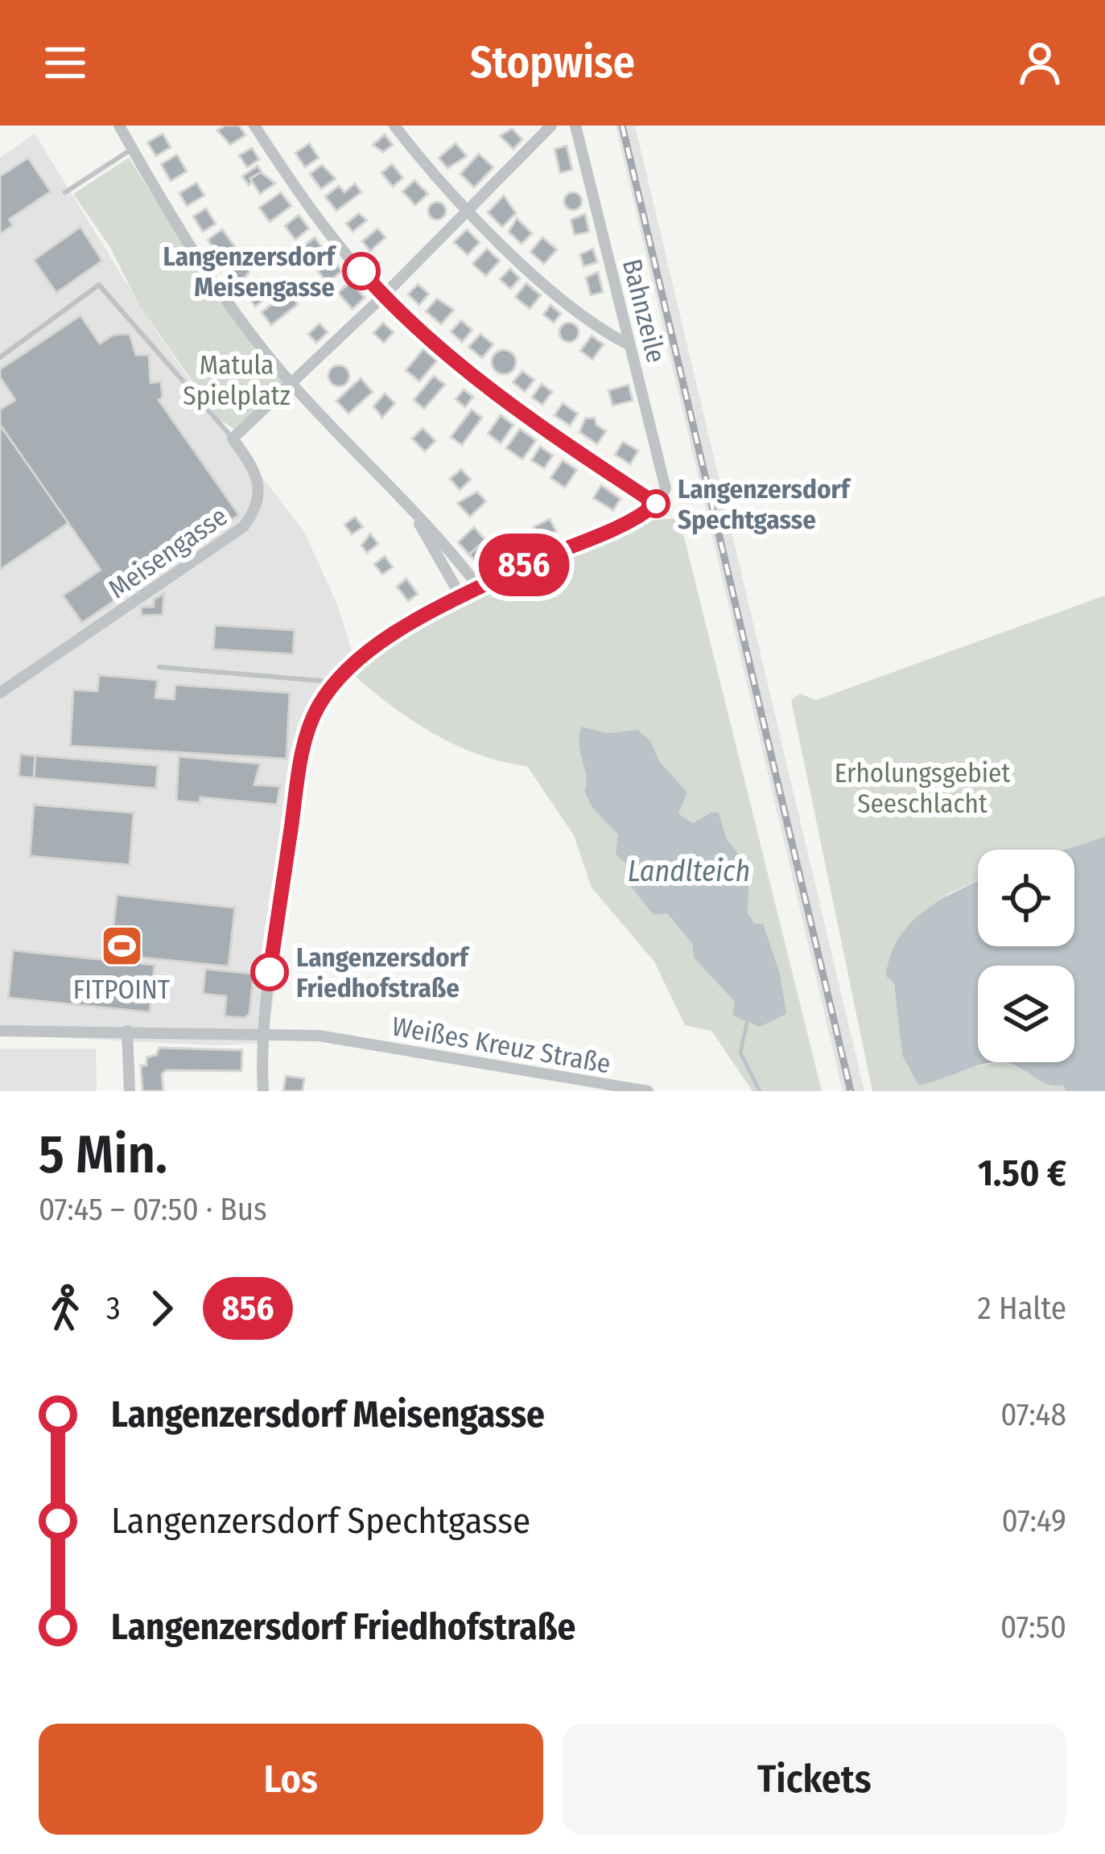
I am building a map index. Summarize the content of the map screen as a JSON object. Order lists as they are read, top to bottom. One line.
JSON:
{"streets":{"street":["Bahnzeile","Meisengasse","Weißes Kreuz Straße"]},"water":["Landlteich"],"parks":["Matula Spielplatz","Erholungsgebiet Seeschlacht"],"places":{"other":["Langenzersdorf Meisengasse","Langenzersdorf Spechtgasse","Langenzersdorf Friedhofstraße"],"sports":["FITPOINT"]},"lines":["bus line 856"],"page":{"header":"Stopwise","on_map":"856","heading":["5 Min.","07:45 – 07:50 · Bus","1.50 €"],"legs":["3","856","2 Halte"],"list":[{"name":"Langenzersdorf Meisengasse","value":"07:48"},{"name":"Langenzersdorf Spechtgasse","value":"07:49"},{"name":"Langenzersdorf Friedhofstraße","value":"07:50"}],"buttons":["Los","Tickets"]}}
